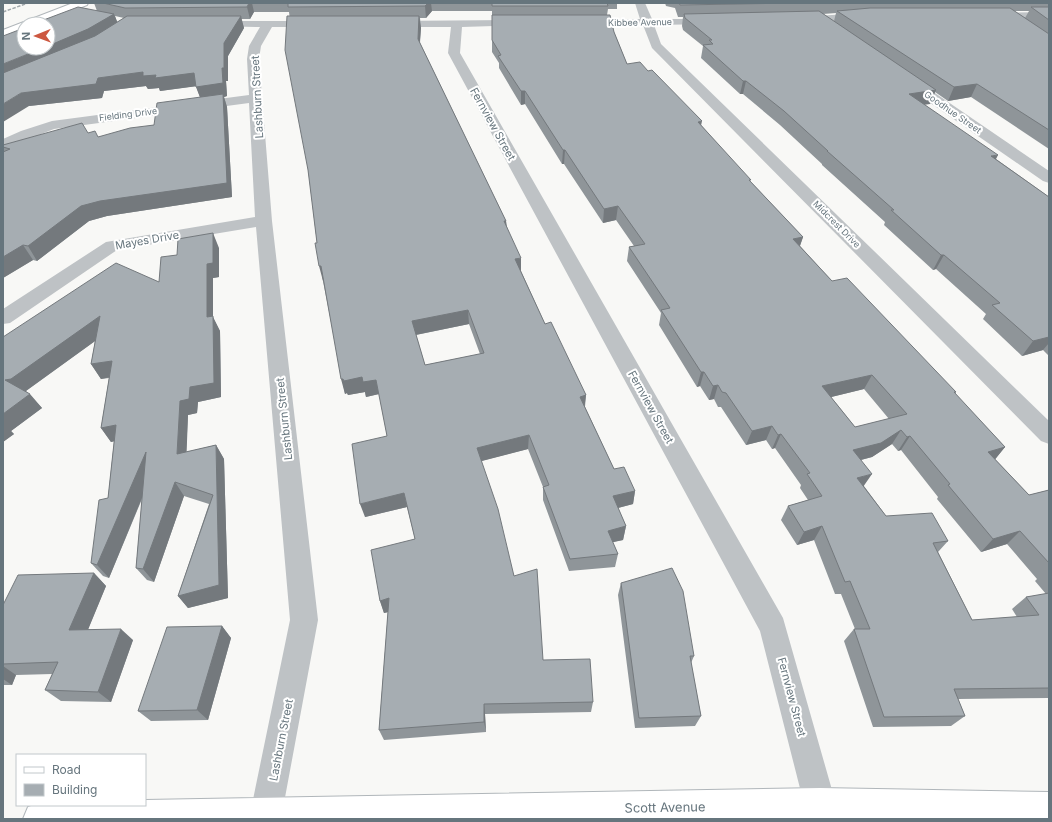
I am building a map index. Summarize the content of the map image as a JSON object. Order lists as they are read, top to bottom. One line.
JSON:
{"streets":{"street":["Kibbee Avenue","Lashburn Street","Goodhue Street","Fielding Drive","Fernview Street","Midcrest Drive","Mayes Drive","Scott Avenue"]},"crossings":[["Kibbee Avenue","Midcrest Drive"],["Lashburn Street","Fielding Drive"],["Lashburn Street","Mayes Drive"],["Lashburn Street","Scott Avenue"],["Fernview Street","Scott Avenue"]],"legend":["Road","Building"],"north":"left"}
